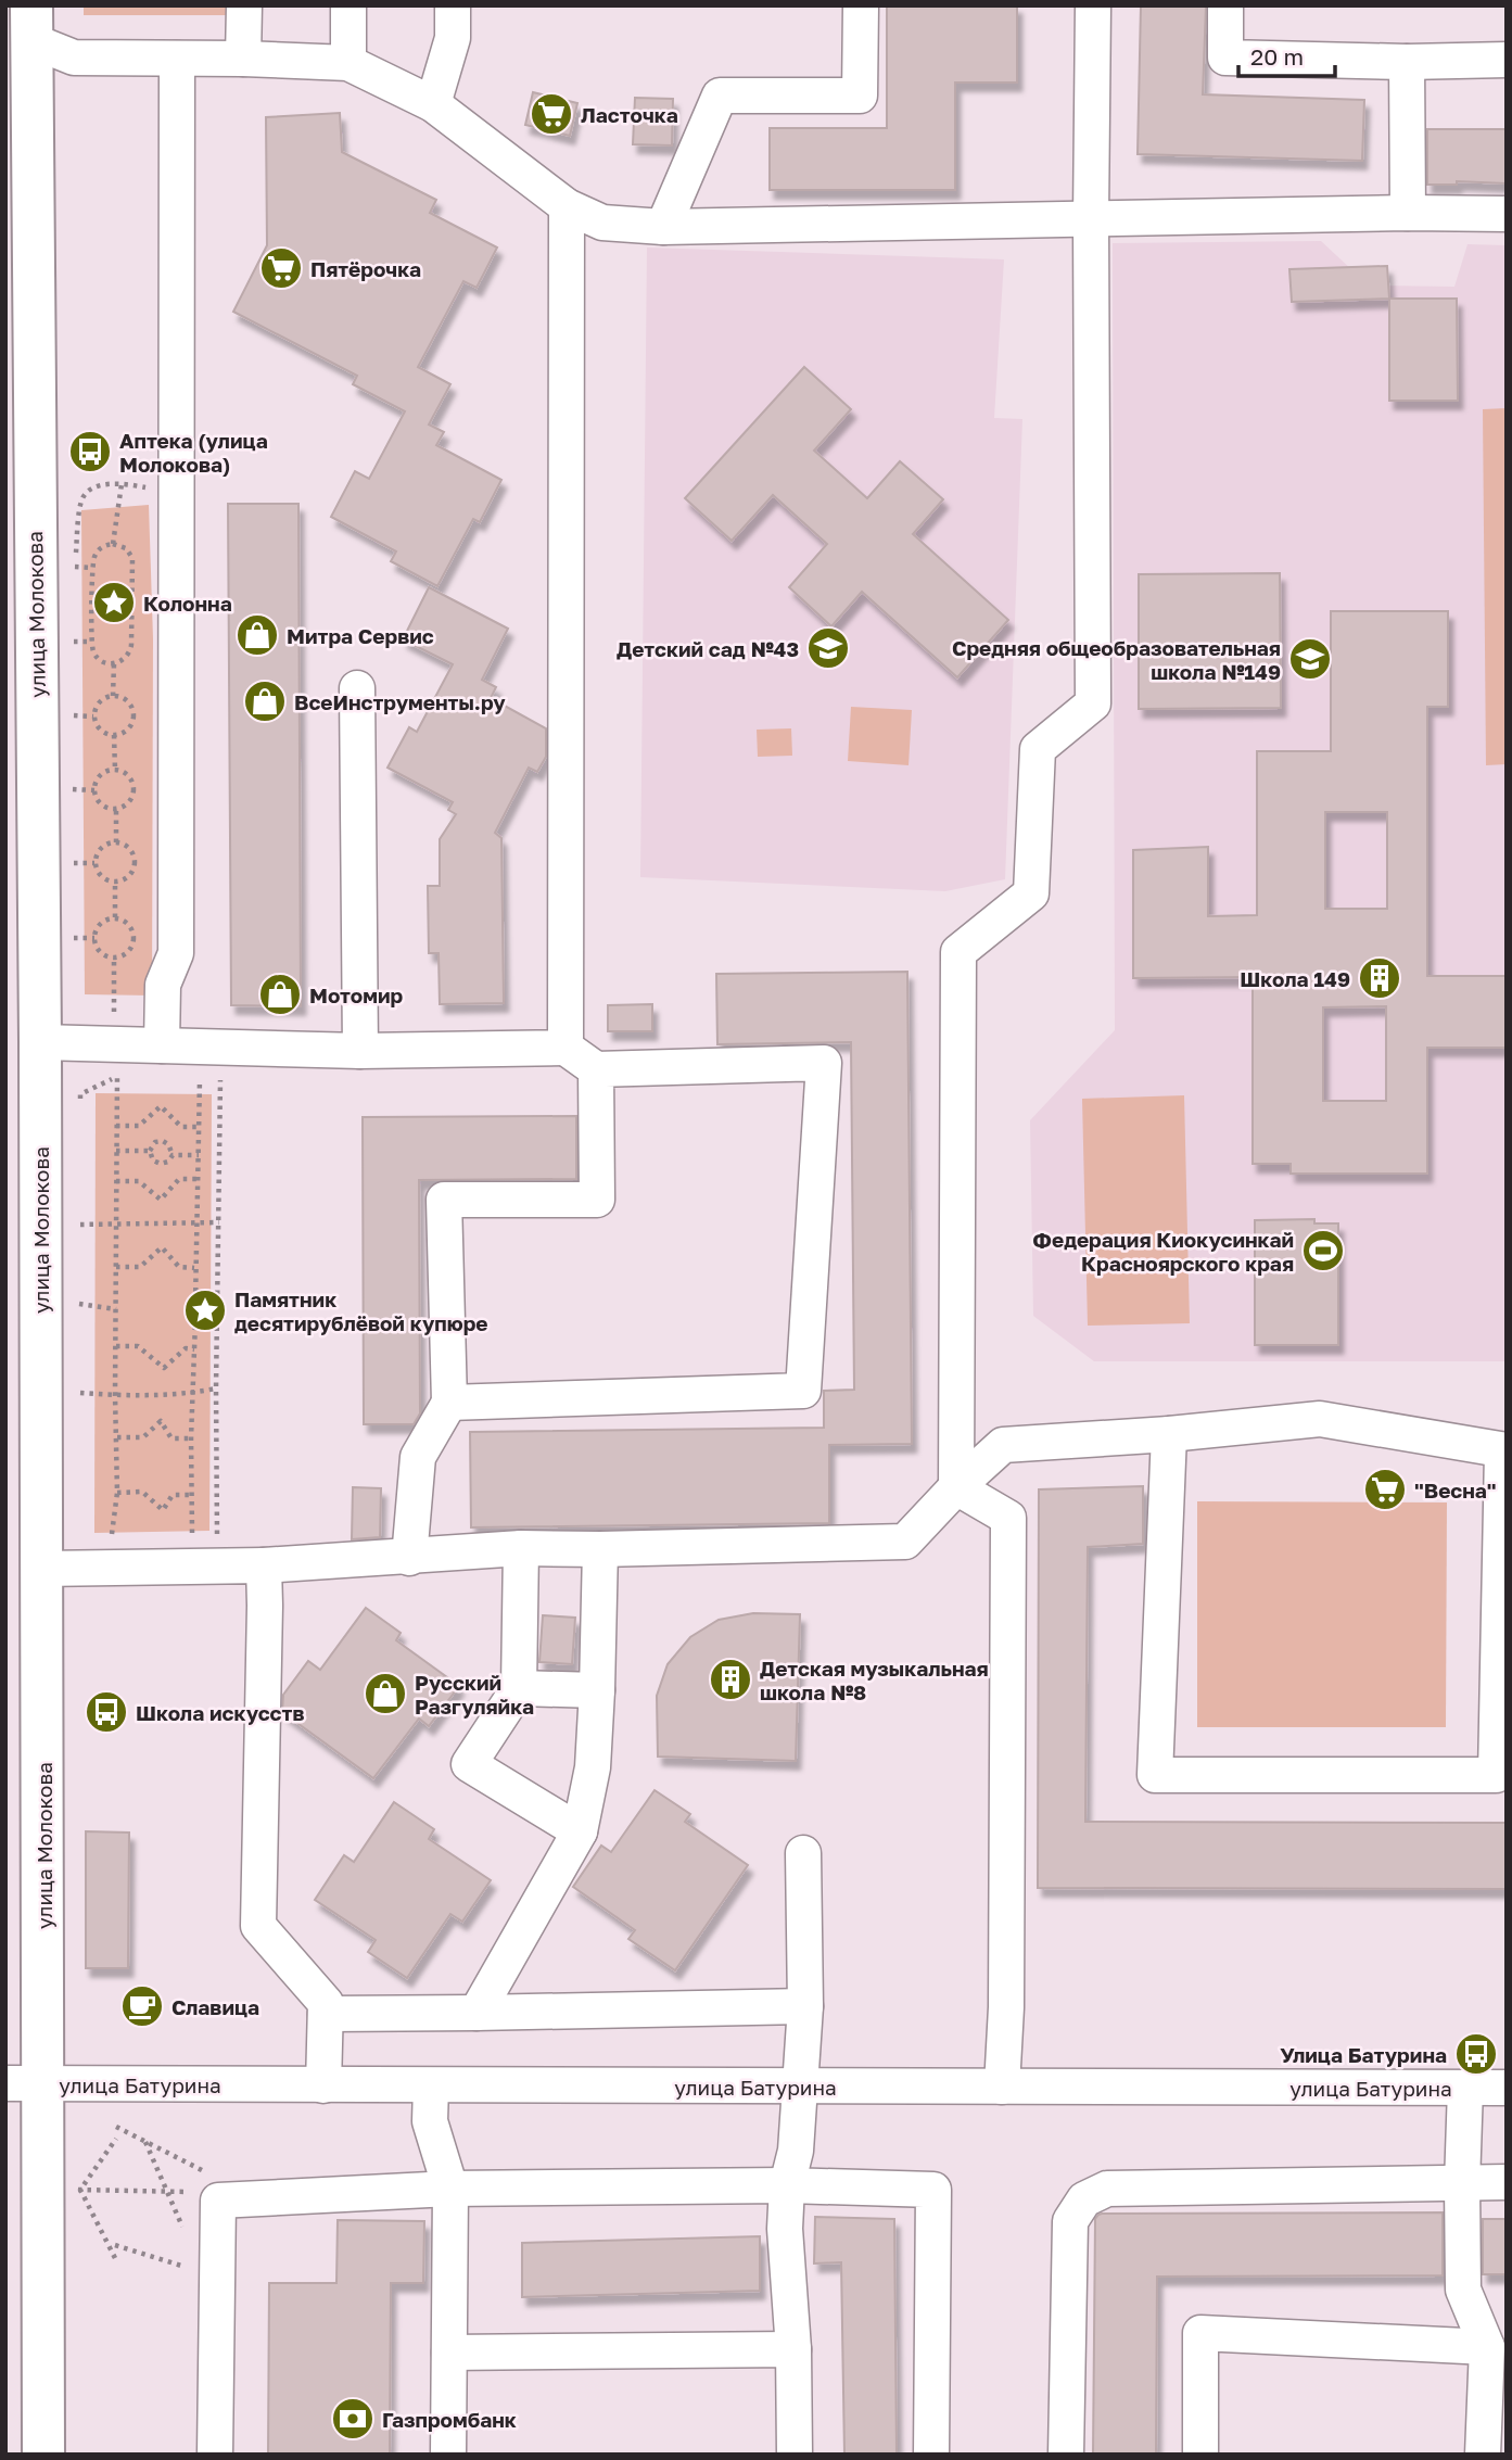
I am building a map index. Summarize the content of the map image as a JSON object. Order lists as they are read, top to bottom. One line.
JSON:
{"streets":{"main road":["улица Молокова"],"street":["улица Батурина"]},"crossings":[["улица Молокова","улица Батурина"]],"places":{"supermarket":["Ласточка","Пятёрочка","\"Весна\""],"bus stop":["Аптека (улица Молокова)","Школа искусств","Улица Батурина"],"place":["Колонна","Памятник десятирублёвой купюре"],"shop":["Митра Сервис","ВсеИнструменты.ру","Мотомир","Русский Разгуляйка"],"school or university":["Детский сад №43","Средняя общеобразовательная школа №149"],"building":["Школа 149","Детская музыкальная школа №8"],"sports":["Федерация Киокусинкай Красноярского края"],"cafe":["Славица"],"bank":["Газпромбанк"]},"scale_bar":"20 m"}
